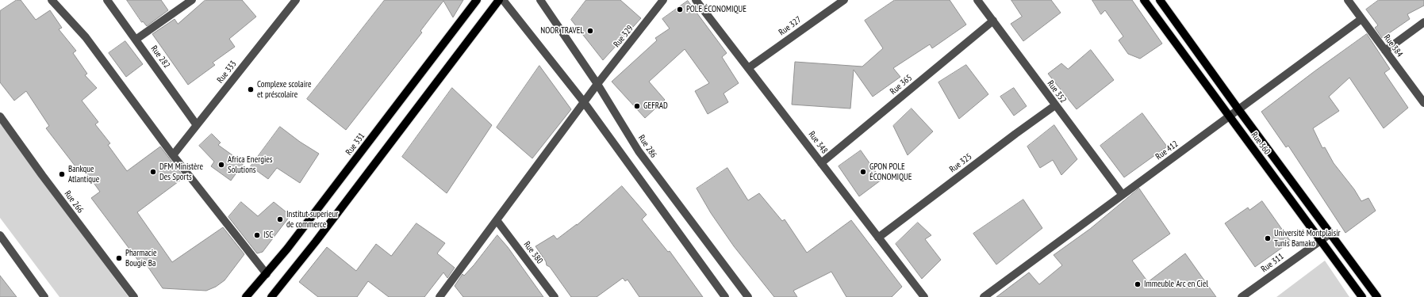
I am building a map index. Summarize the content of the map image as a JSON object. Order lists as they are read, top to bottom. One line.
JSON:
{"streets":{"main road":["Rue 360","Rue 331"],"street":["Rue 327","Rue 329","Rue 384","Rue 282","Rue 333","Rue 365","Rue 352","Rue 348","Rue 286","Rue 412","Rue 325","Rue 266","Rue 380","Rue 311"]},"crossings":[["Rue 327","Rue 348"],["Rue 329","Rue 286"],["Rue 329","Rue 380"],["Rue 384","Rue 412"],["Rue 282","Rue 333"],["Rue 365","Rue 352"],["Rue 365","Rue 348"],["Rue 352","Rue 412"],["Rue 352","Rue 325"],["Rue 348","Rue 325"],["Rue 360","Rue 412"],["Rue 360","Rue 311"]],"places":["POLE ÉCONOMIQUE","NOOR TRAVEL","Complexe scolaire et préscolaire","GEFRAD","Africa Energies Solutions","DFM Ministère Des Sports","GPON POLE ÉCONOMIQUE","Bankque Atlantique","Institut superieur de commerce","ISC","Université Montplaisir Tunis Bamako","Pharmacie Bougie Ba","Immeuble Arc en Ciel"]}
